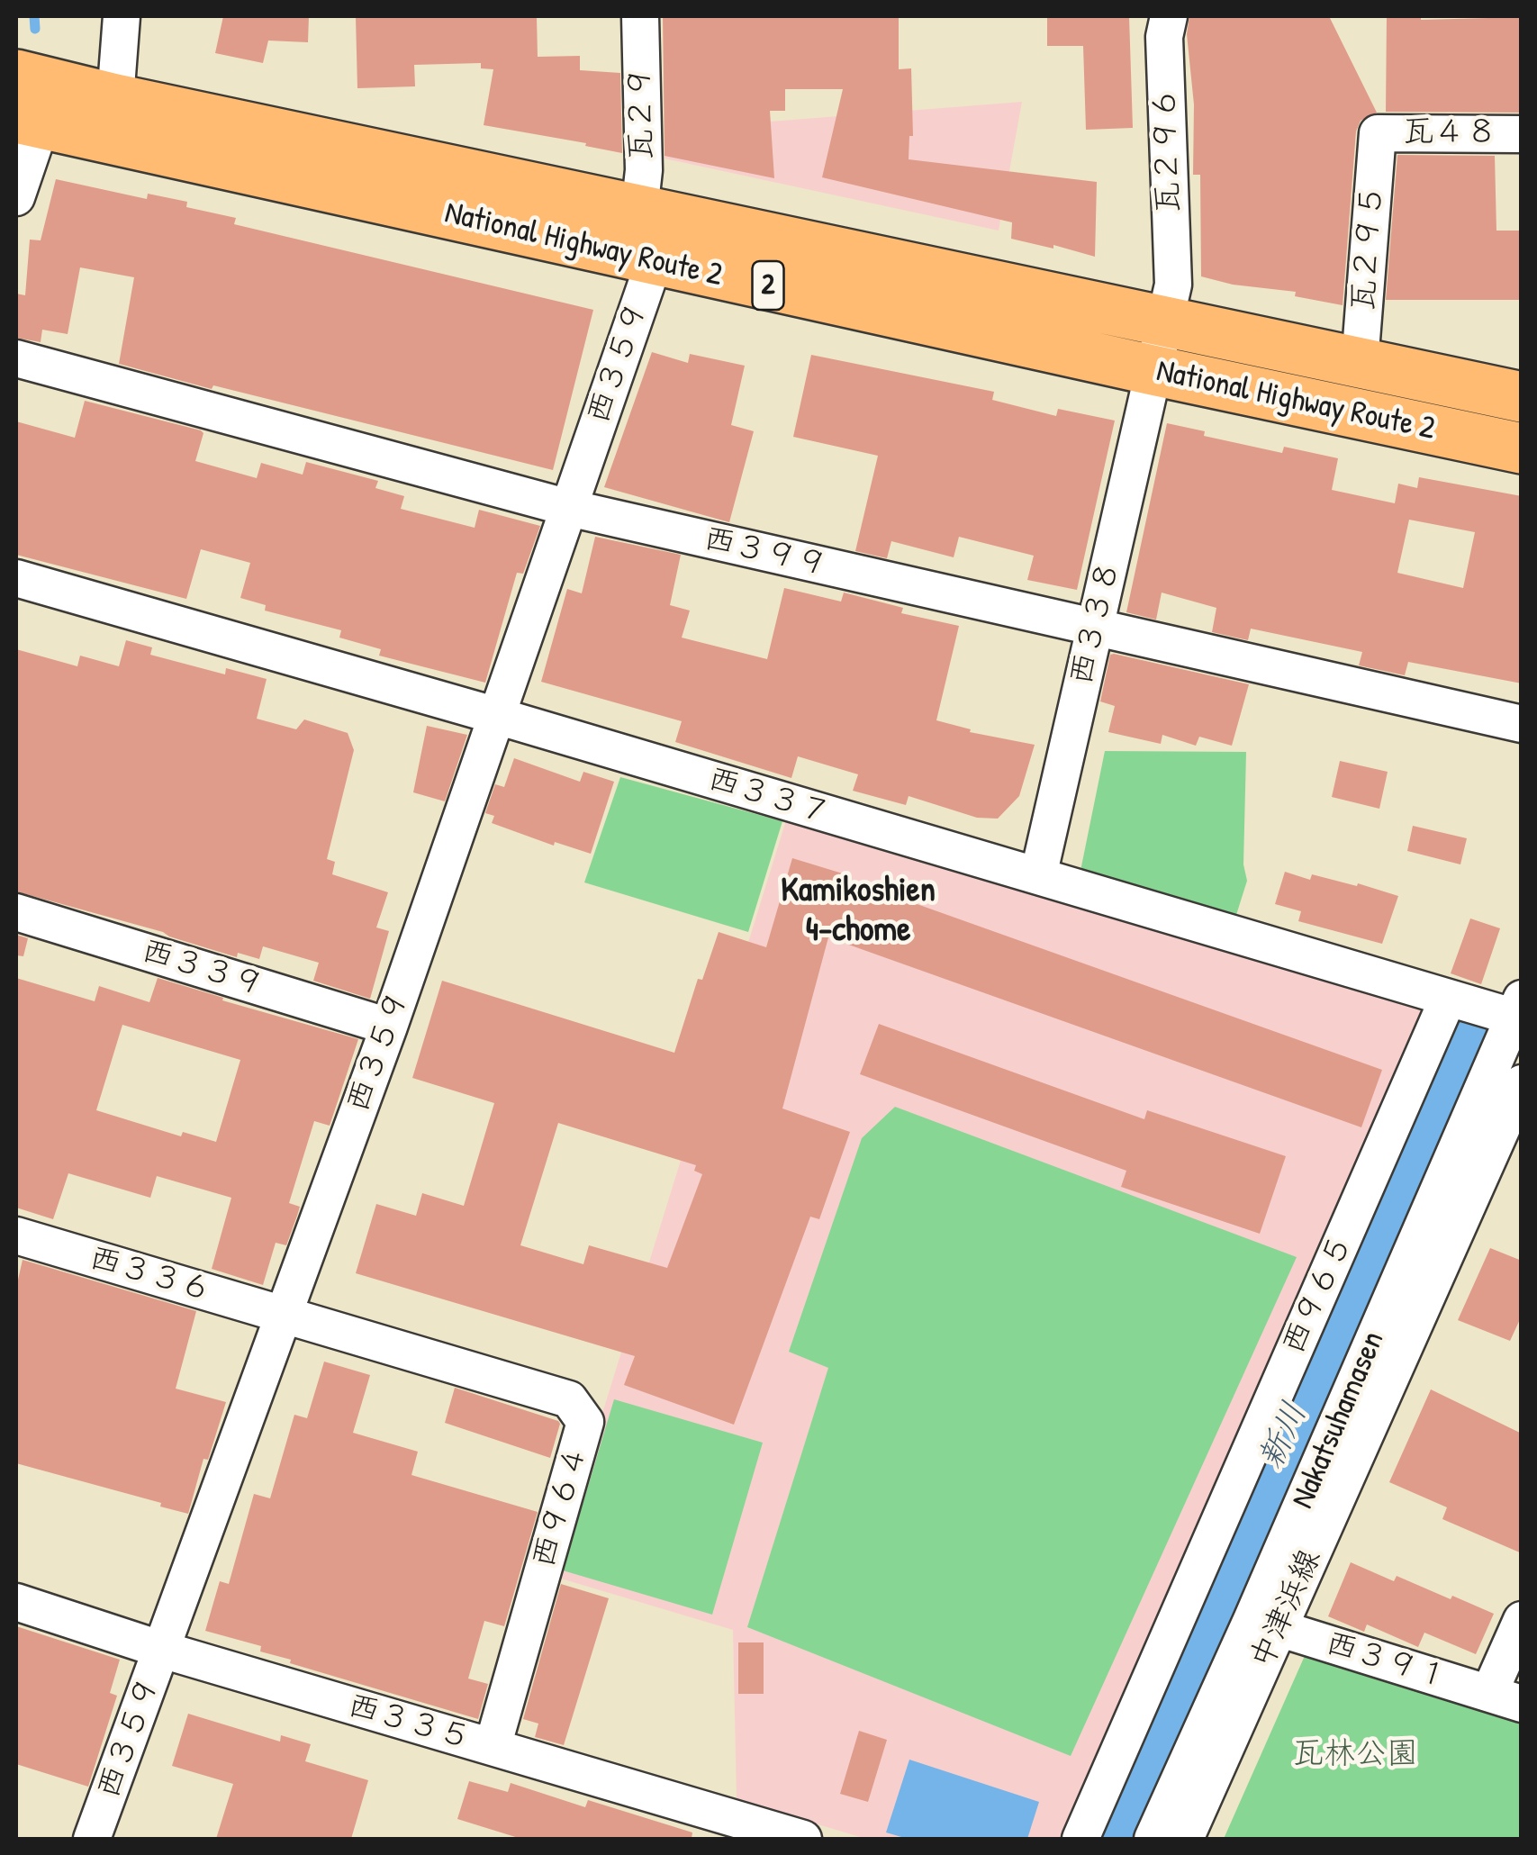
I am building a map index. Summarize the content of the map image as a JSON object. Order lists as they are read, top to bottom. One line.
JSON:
{"streets":{"highway":["National Highway Route 2","2"],"street":["瓦２９","瓦４８","瓦２９６","瓦２９５","西３５９","西３９９","西３３８","西３３７","西３３９","西３３６","西９６５","Nakatsuhamasen","西９６４","中津浜線","西３９１","西３３５"]},"crossings":[["瓦２９","National Highway Route 2"],["瓦４８","瓦２９５"],["瓦２９６","National Highway Route 2"],["瓦２９６","西３３８"],["National Highway Route 2","瓦２９５"],["National Highway Route 2","西３５９"],["National Highway Route 2","西３３８"],["西３５９","西３９９"],["西３５９","西３３７"],["西３５９","西３３９"],["西３５９","西３３６"],["西３５９","西９６４"],["西３５９","西３３５"],["西３９９","西３３８"],["西３３８","西３３７"],["西３３７","西９６５"],["西３３７","Nakatsuhamasen"],["西３３６","西９６４"],["Nakatsuhamasen","中津浜線"],["Nakatsuhamasen","西３９１"],["西９６４","西３３５"],["中津浜線","西３９１"]],"districts":["Kamikoshien 4-chome"],"water":["新川"],"parks":["瓦林公園"]}
